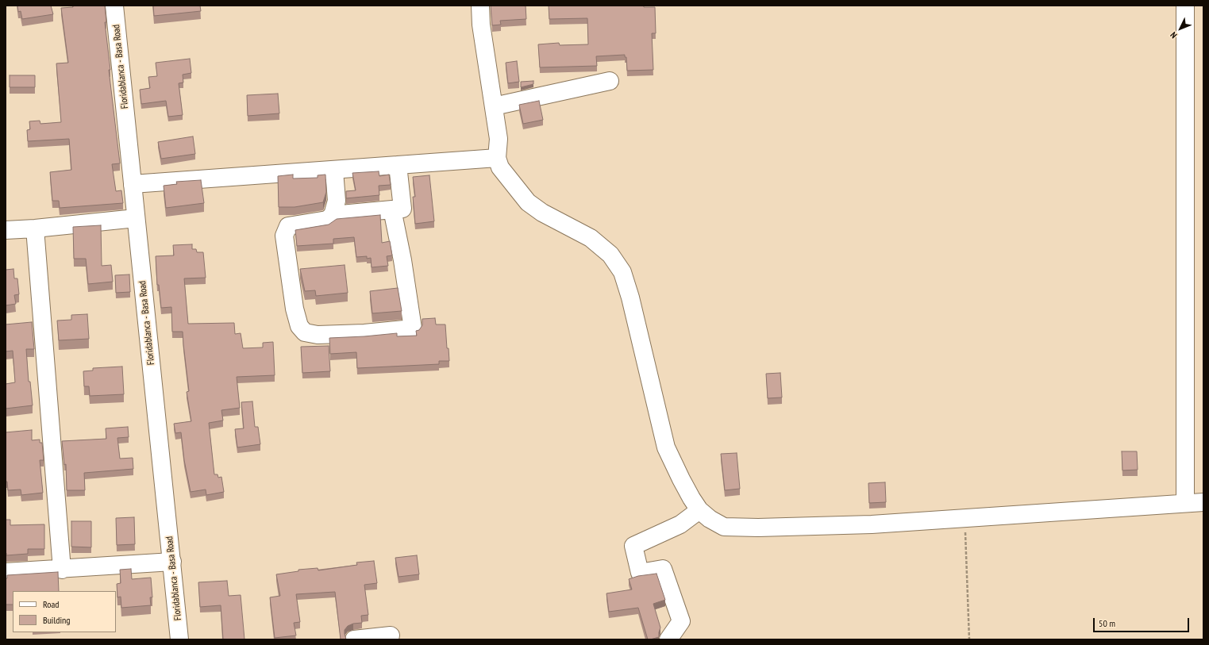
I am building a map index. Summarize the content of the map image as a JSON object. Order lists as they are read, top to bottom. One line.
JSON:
{"streets":{"street":["Floridablanca - Basa Road"]},"legend":["Road","Building"],"scale_bar":"50 m","north":"bottom left"}
